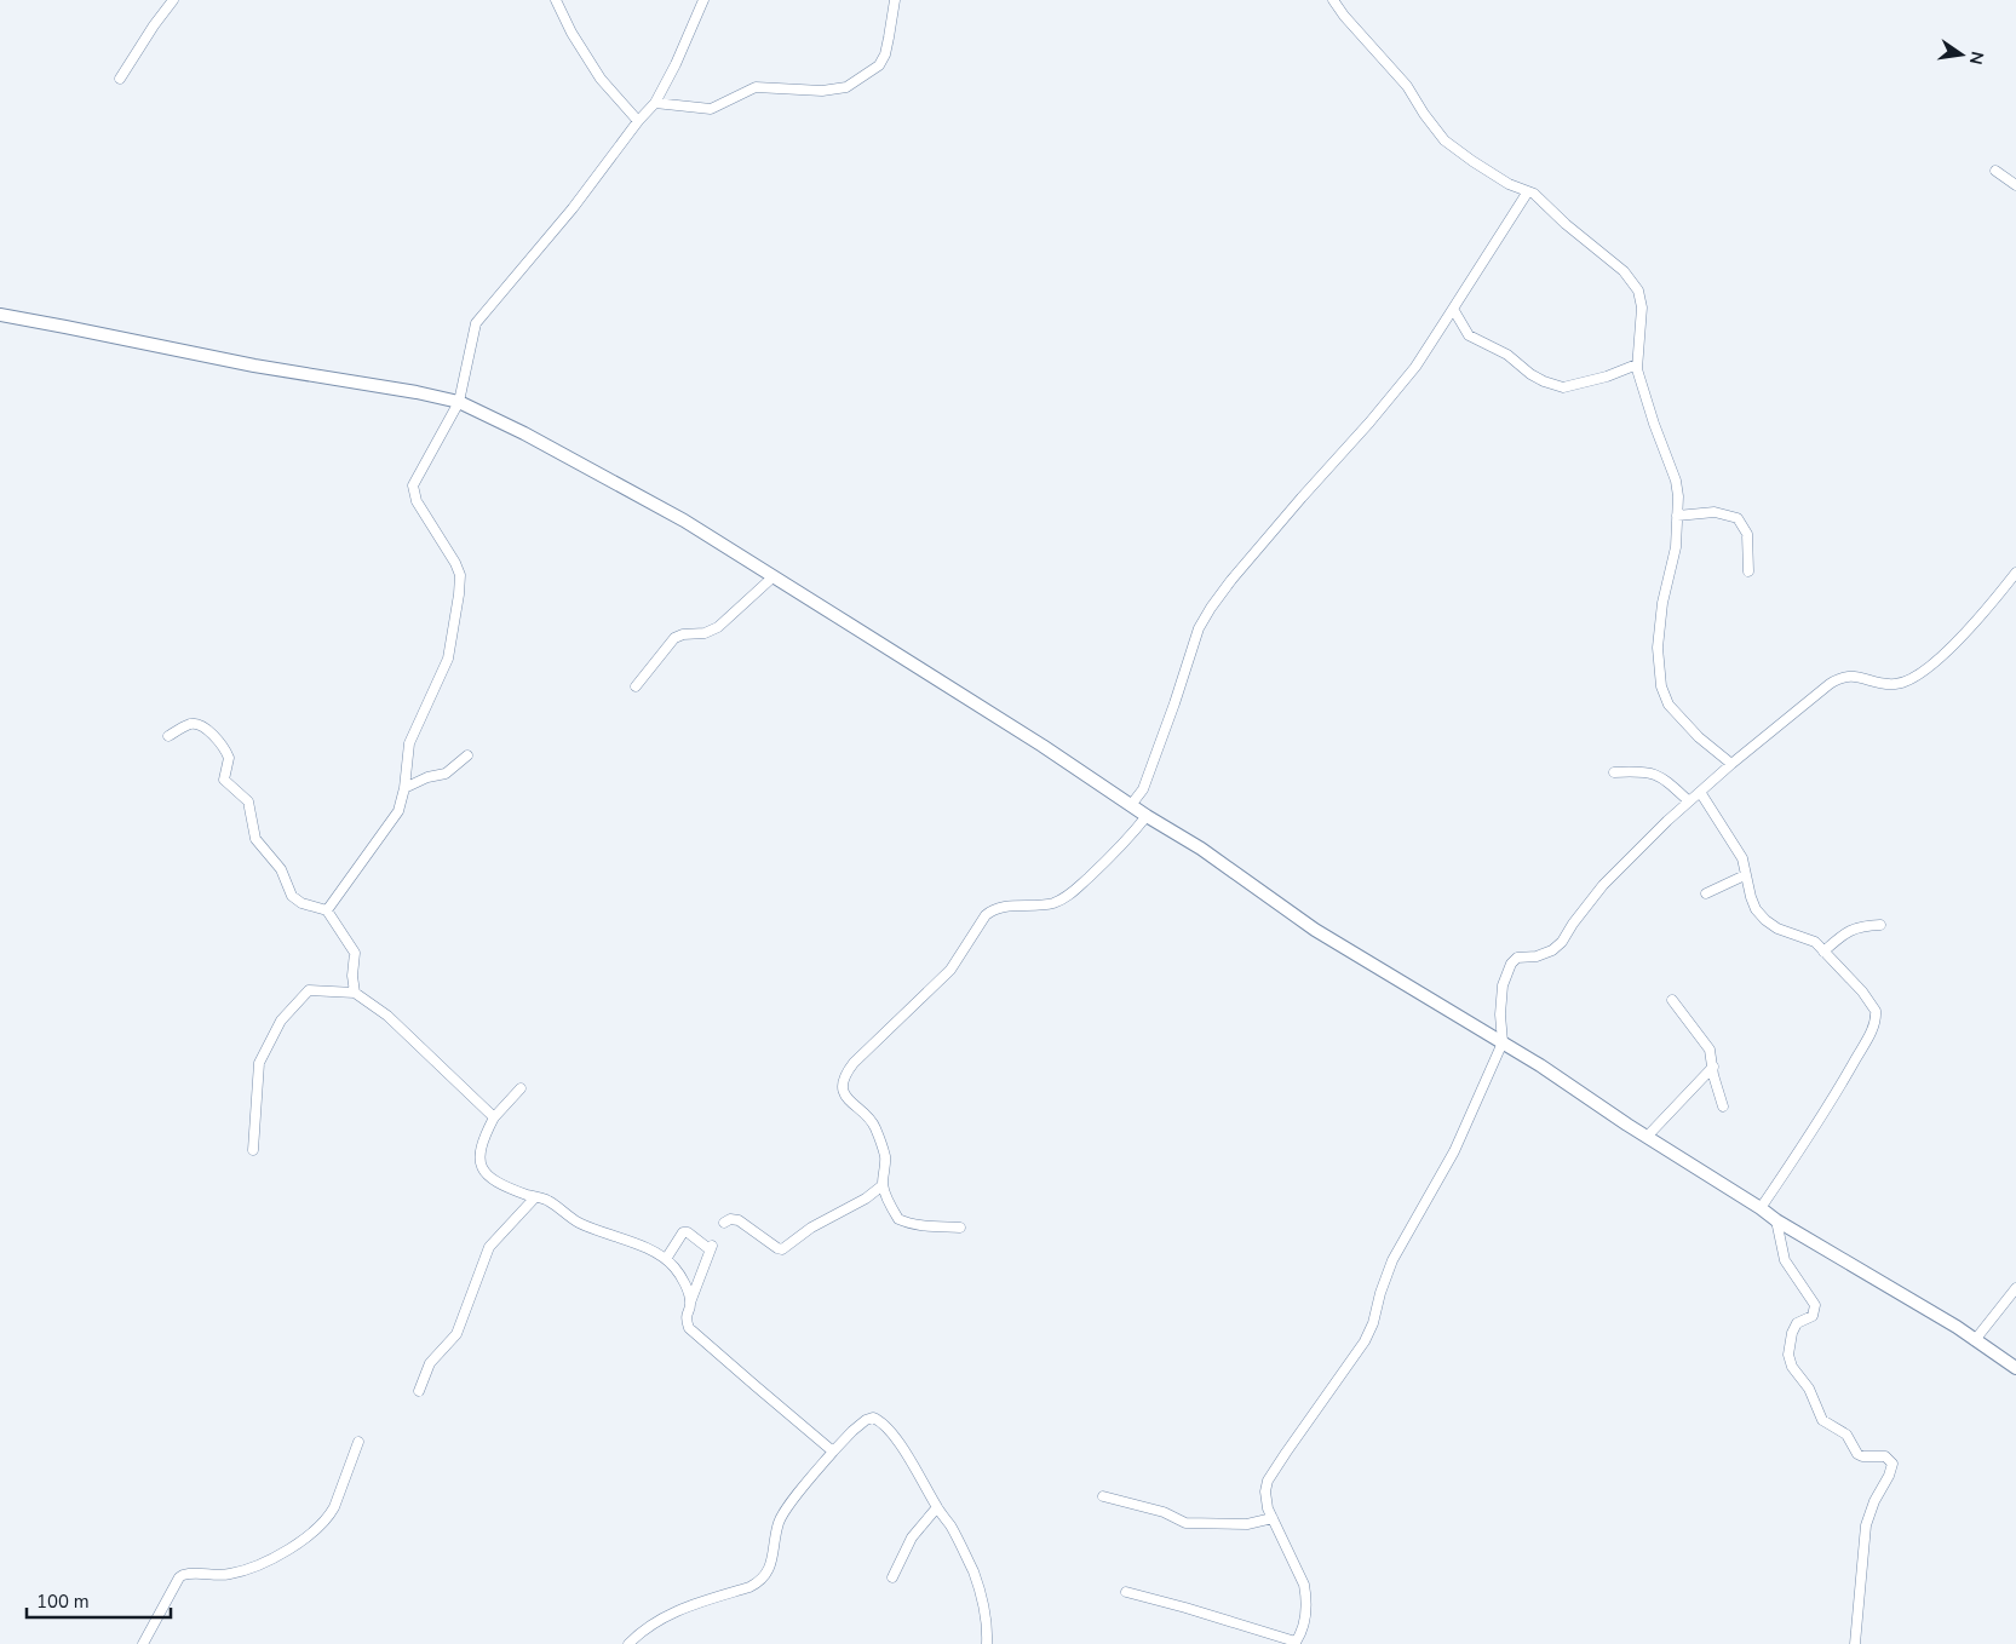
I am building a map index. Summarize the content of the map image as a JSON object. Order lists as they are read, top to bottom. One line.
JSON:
{"scale_bar":"100 m","north":"right"}
